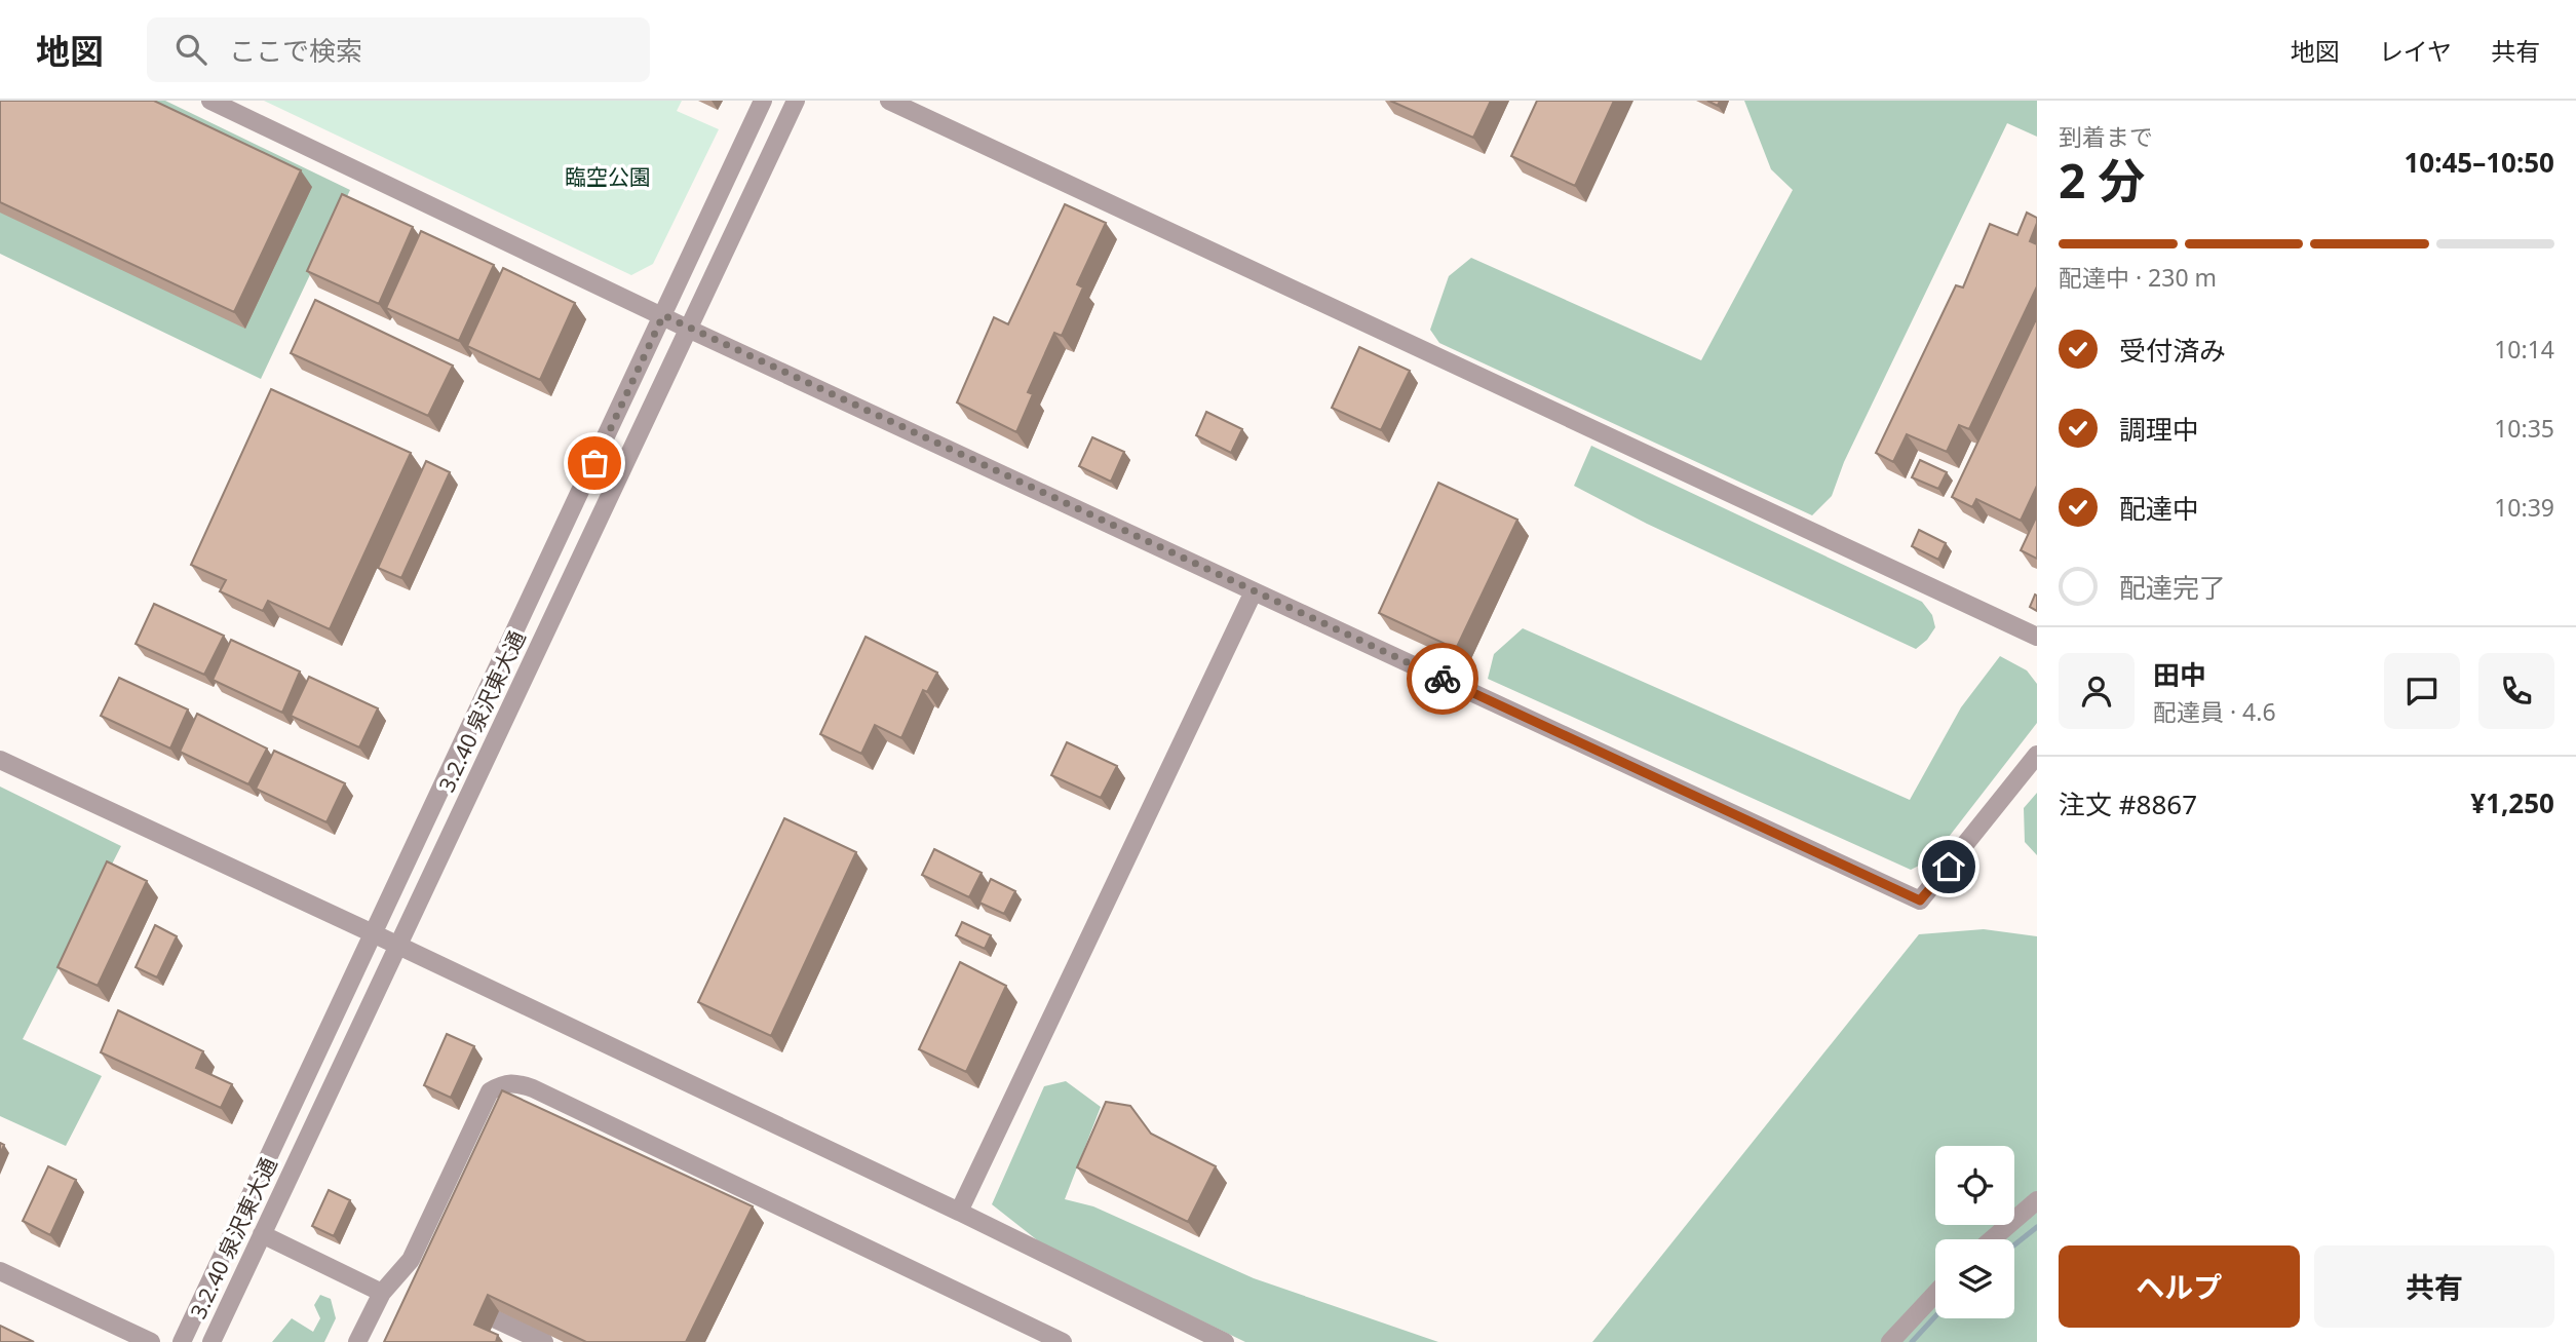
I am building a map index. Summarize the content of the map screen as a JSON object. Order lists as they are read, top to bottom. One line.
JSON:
{"streets":{"street":["3.2.40 泉沢東大通"]},"parks":["臨空公園"],"page":{"header":"地図","search":"ここで検索","nav":["地図","レイヤ","共有"],"heading":["2 分","到着まで","10:45–10:50"],"panel":["田中","配達員 · 4.6","注文 #8867","¥1,250"],"bar":"配達中 · 230 m","list":[["受付済み","10:14"],["調理中","10:35"],["配達中","10:39"],"配達完了"],"buttons":["ヘルプ","共有"]}}
